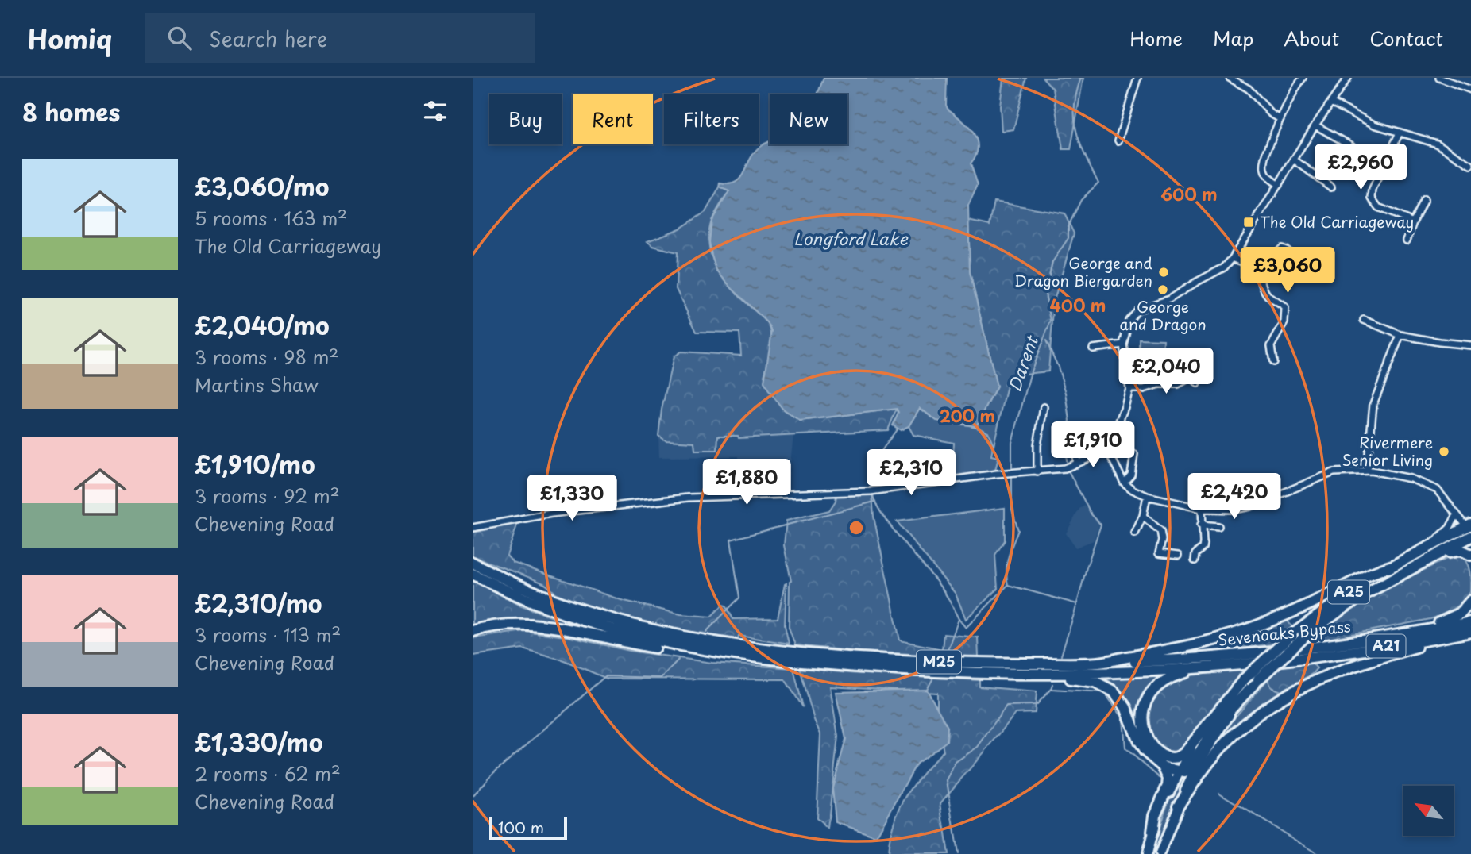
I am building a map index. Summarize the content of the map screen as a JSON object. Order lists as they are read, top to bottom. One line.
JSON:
{"streets":{"highway":["A25","Sevenoaks Bypass","A21","M25"]},"crossings":[["A25","M25"],["Sevenoaks Bypass","M25"]],"water":["Longford Lake","Darent"],"places":{"transit":["The Old Carriageway"],"other":["George and Dragon Biergarden","George and Dragon","Rivermere Senior Living"]},"scale_bar":"100 m","north":"top left","page":{"header":"Homiq","search":"Search here","nav":["Home","Map","About","Contact"],"heading":"8 homes","chip":["Buy","Rent","Filters","New"],"price":["£2,960","£3,060","£2,040","£1,910","£2,310","£1,880","£2,420","£1,330"],"list":[{"name":"£3,060/mo","note":"5 rooms · 163 m² · The Old Carriageway"},{"name":"£2,040/mo","note":"3 rooms · 98 m² · Martins Shaw"},{"name":"£1,910/mo","note":"3 rooms · 92 m² · Chevening Road"},{"name":"£2,310/mo","note":"3 rooms · 113 m² · Chevening Road"},{"name":"£1,330/mo","note":"2 rooms · 62 m² · Chevening Road"}],"scale":"100 m"},"rings":["600 m","400 m","200 m"]}
